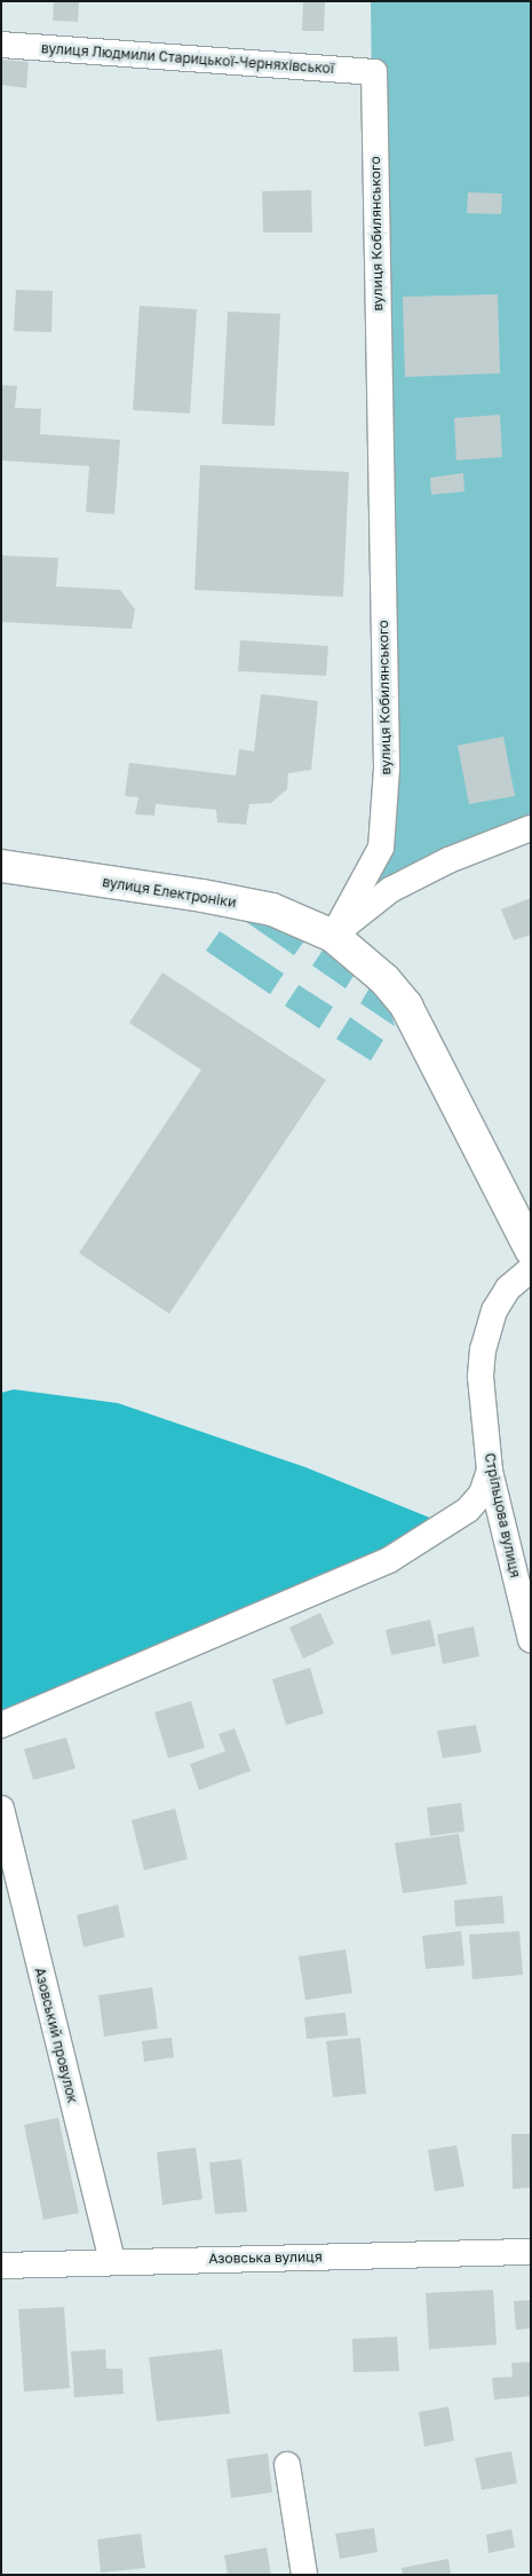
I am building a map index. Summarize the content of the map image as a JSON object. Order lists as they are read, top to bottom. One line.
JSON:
{"streets":{"main road":["вулиця Електроніки"],"street":["вулиця Людмили Старицької-Черняхівської","вулиця Кобилянського","Стрільцова вулиця","Азовський провулок","Азовська вулиця"]},"crossings":[["вулиця Людмили Старицької-Черняхівської","вулиця Кобилянського"],["вулиця Кобилянського","вулиця Електроніки"],["Азовський провулок","Азовська вулиця"]]}
